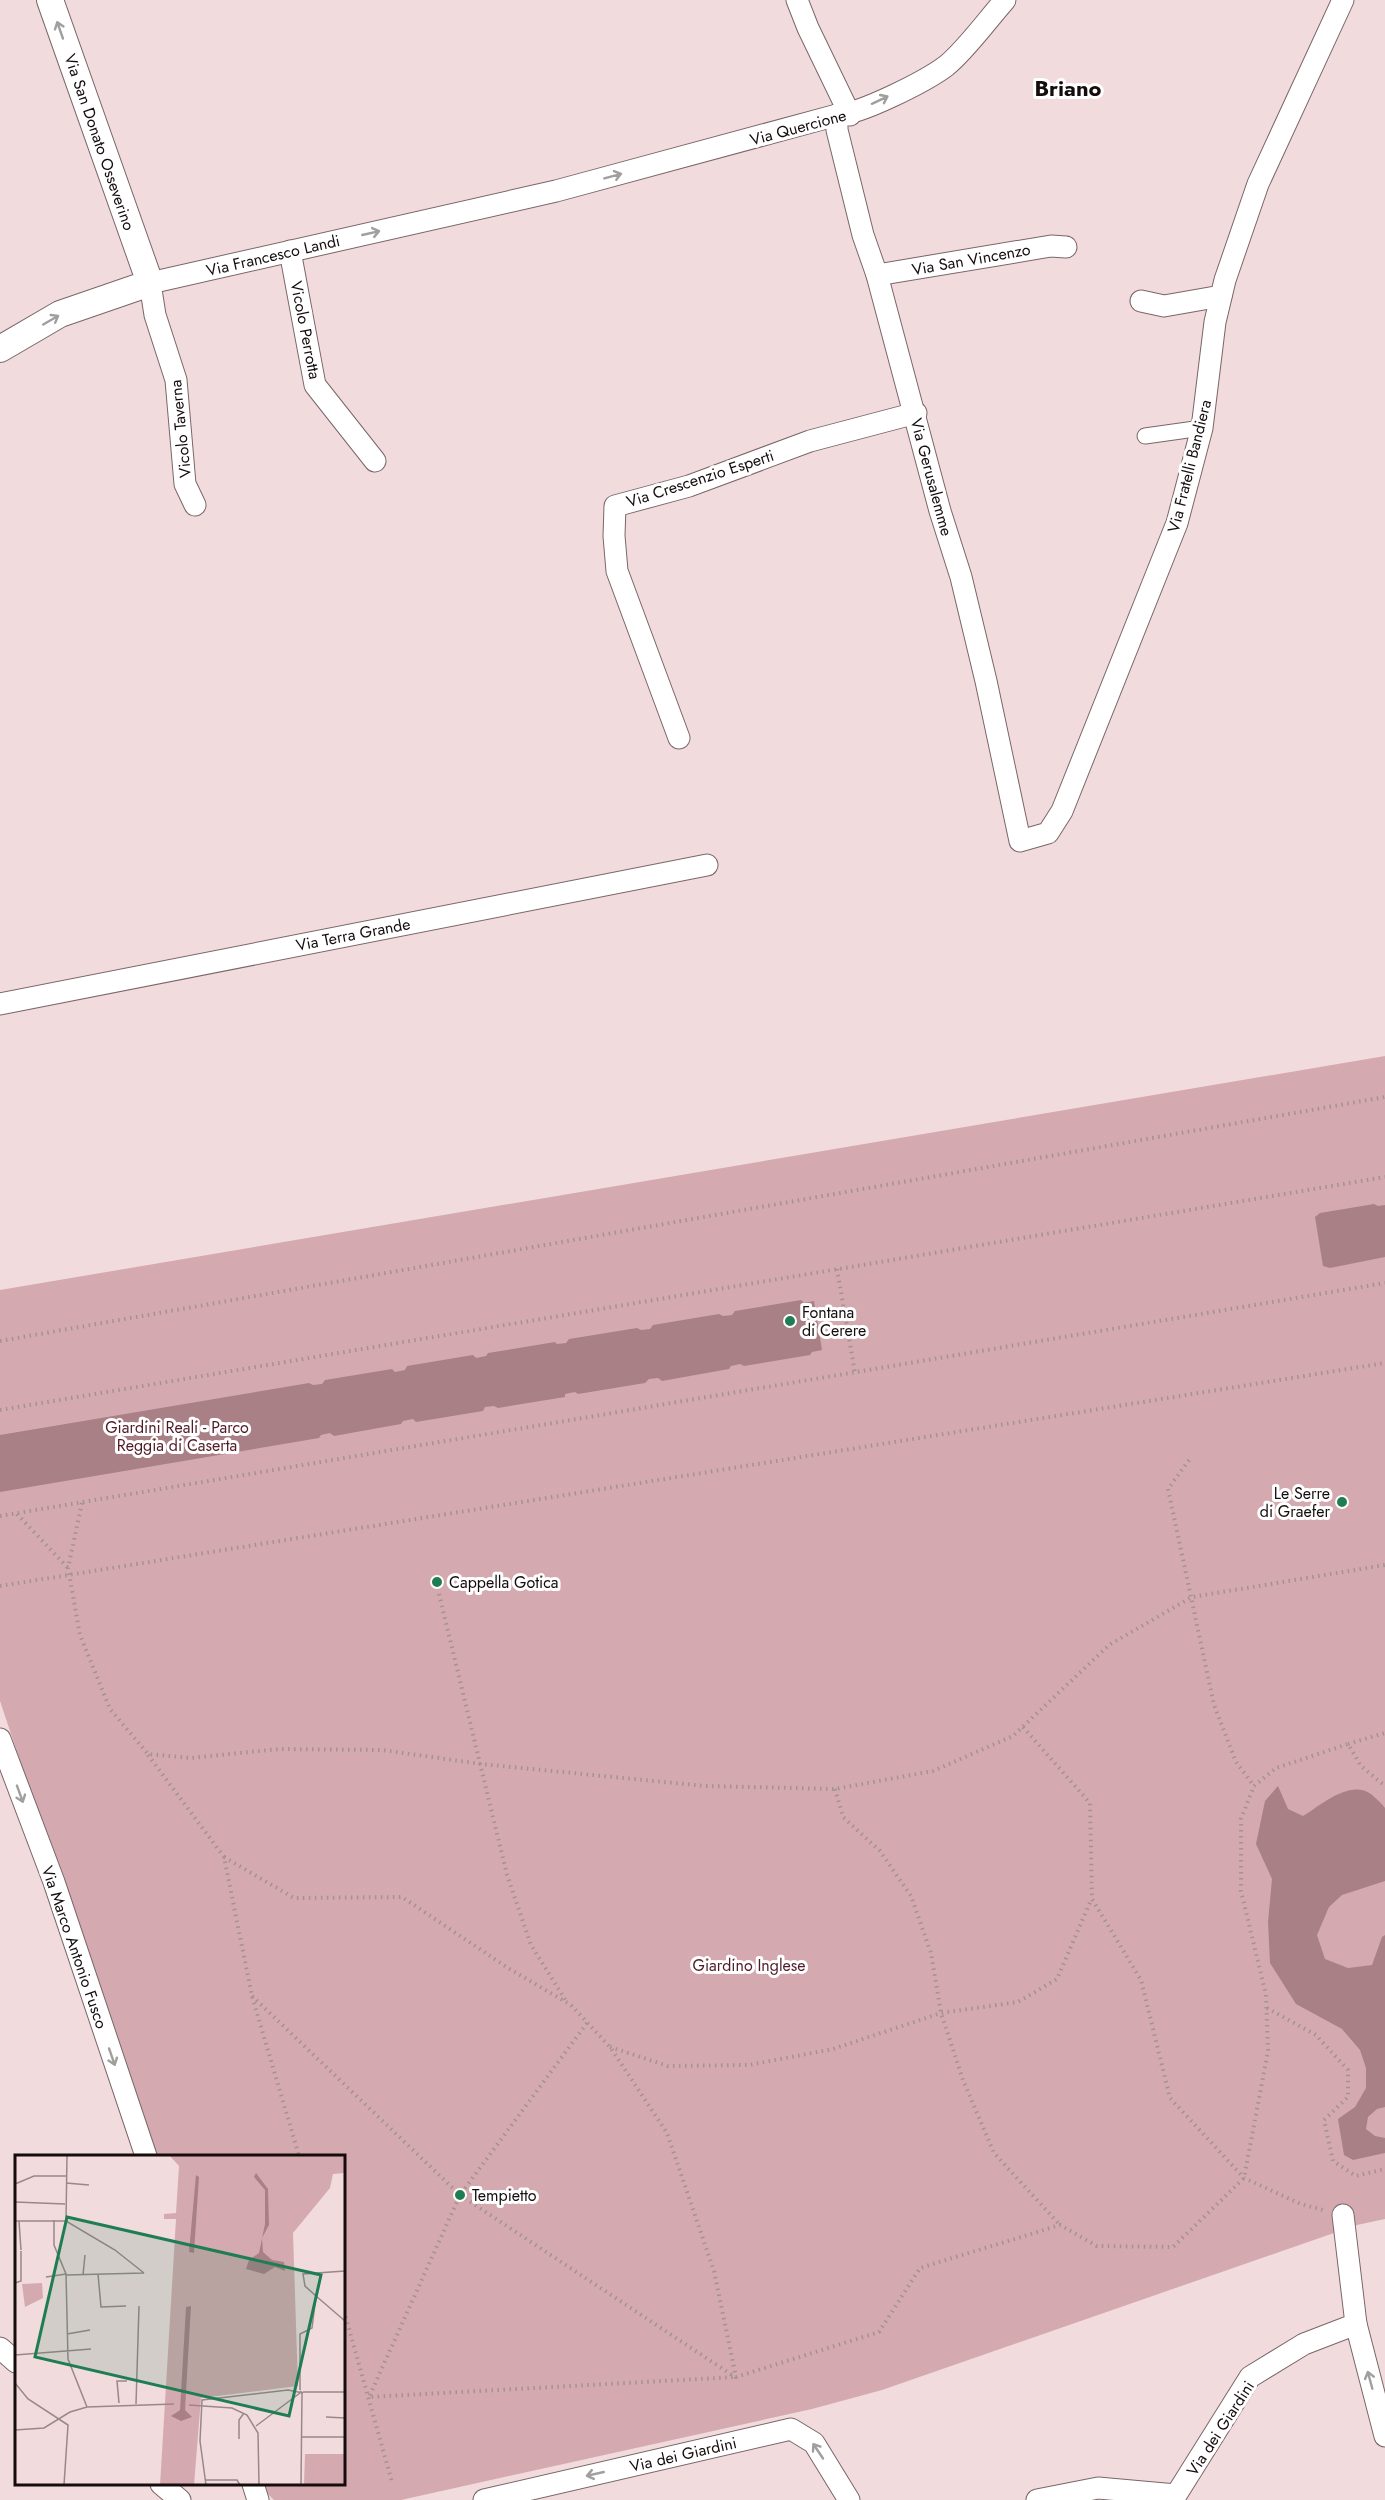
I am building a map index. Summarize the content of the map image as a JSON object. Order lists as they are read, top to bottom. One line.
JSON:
{"streets":{"street":["Via Quercione","Via San Donato Osseverino","Via Francesco Landi","Via San Vincenzo","Vicolo Perrotta","Vicolo Taverna","Via Fratelli Bandiera","Via Gerusalemme","Via Crescenzio Esperti","Via Terra Grande","Via Marco Antonio Fusco","Via dei Giardini"]},"crossings":[["Via Quercione","Via Francesco Landi"],["Via Quercione","Via Gerusalemme"],["Via San Donato Osseverino","Via Francesco Landi"],["Via San Donato Osseverino","Vicolo Taverna"],["Via Francesco Landi","Vicolo Perrotta"],["Via Francesco Landi","Vicolo Taverna"],["Via San Vincenzo","Via Gerusalemme"],["Via Fratelli Bandiera","Via Gerusalemme"],["Via Gerusalemme","Via Crescenzio Esperti"]],"one_way":["Via Quercione","Via San Donato Osseverino","Via Francesco Landi","Via Marco Antonio Fusco","Via dei Giardini"],"districts":["Briano"],"parks":["Giardini Reali - Parco Reggia di Caserta","Giardino Inglese"],"places":["Fontana di Cerere","Le Serre di Graefer","Cappella Gotica","Tempietto"]}
